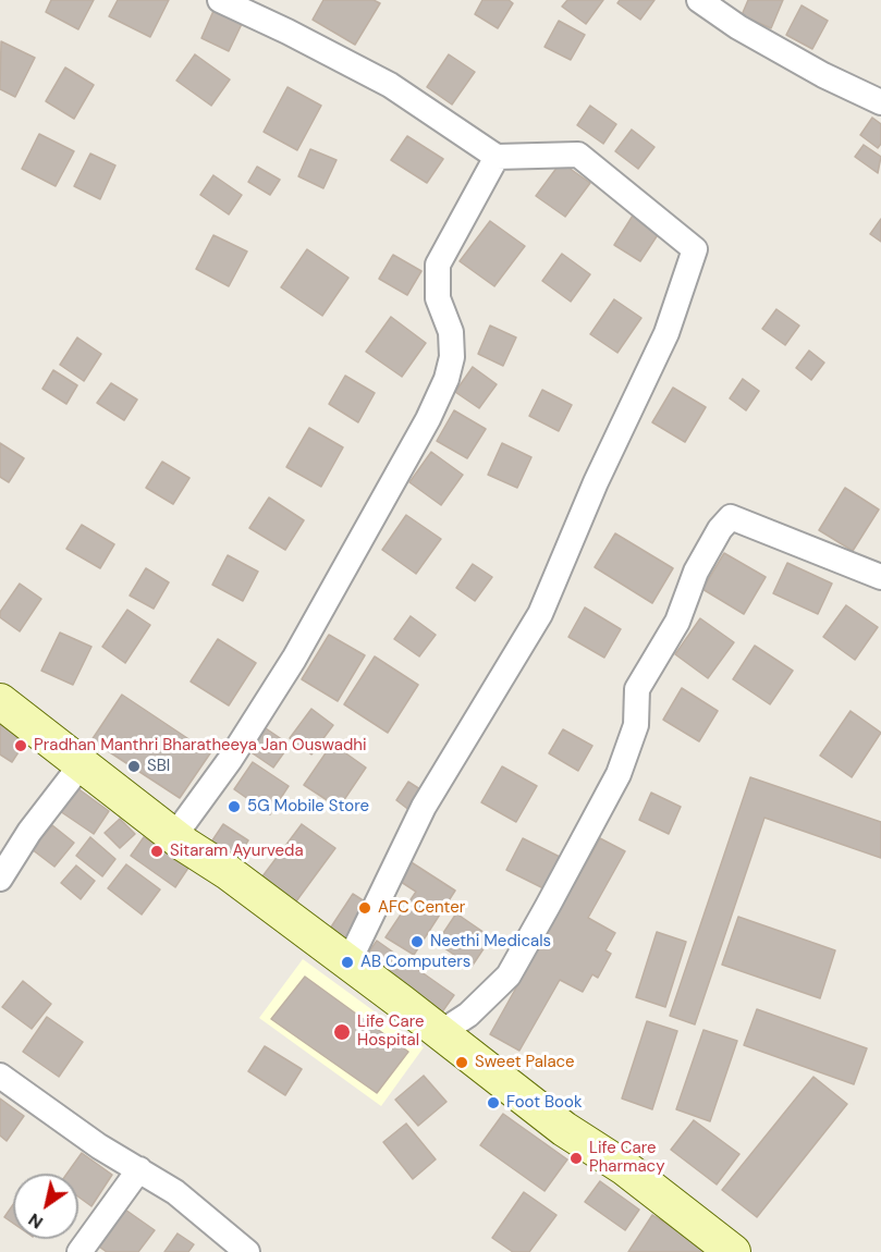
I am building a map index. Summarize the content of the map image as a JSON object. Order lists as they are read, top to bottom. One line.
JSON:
{"places":["Pradhan Manthri Bharatheeya Jan Ouswadhi","SBI","5G Mobile Store","Sitaram Ayurveda","AFC Center","Neethi Medicals","AB Computers","Life Care Hospital","Sweet Palace","Foot Book","Life Care Pharmacy"],"north":"bottom left"}
